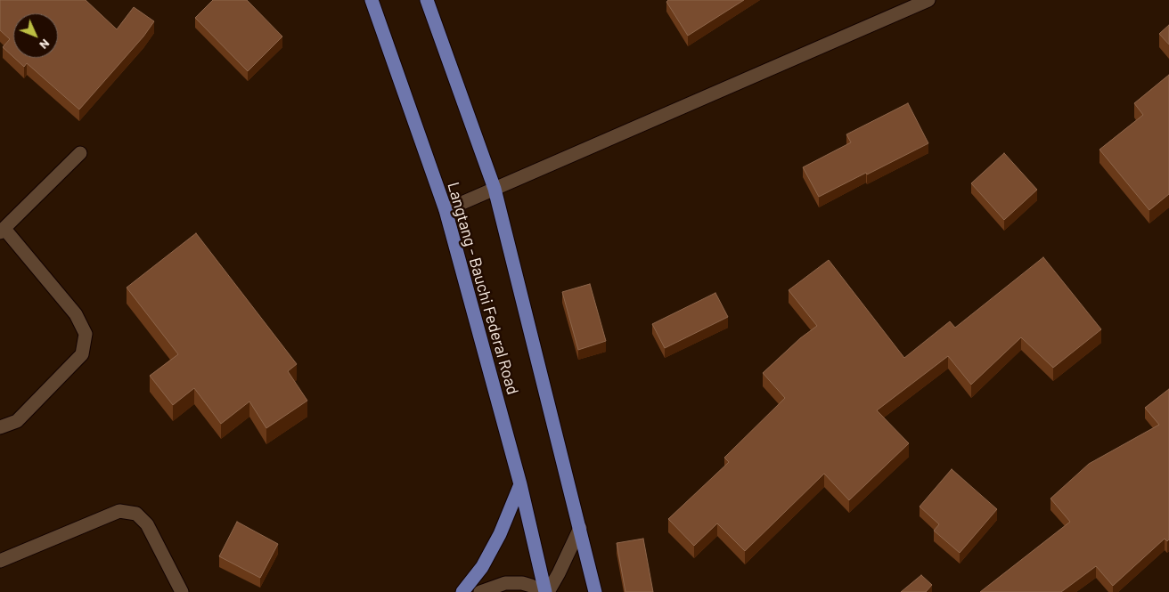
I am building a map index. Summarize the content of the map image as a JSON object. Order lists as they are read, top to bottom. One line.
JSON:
{"streets":{"main road":["Langtang - Bauchi Federal Road"]},"north":"bottom right"}
